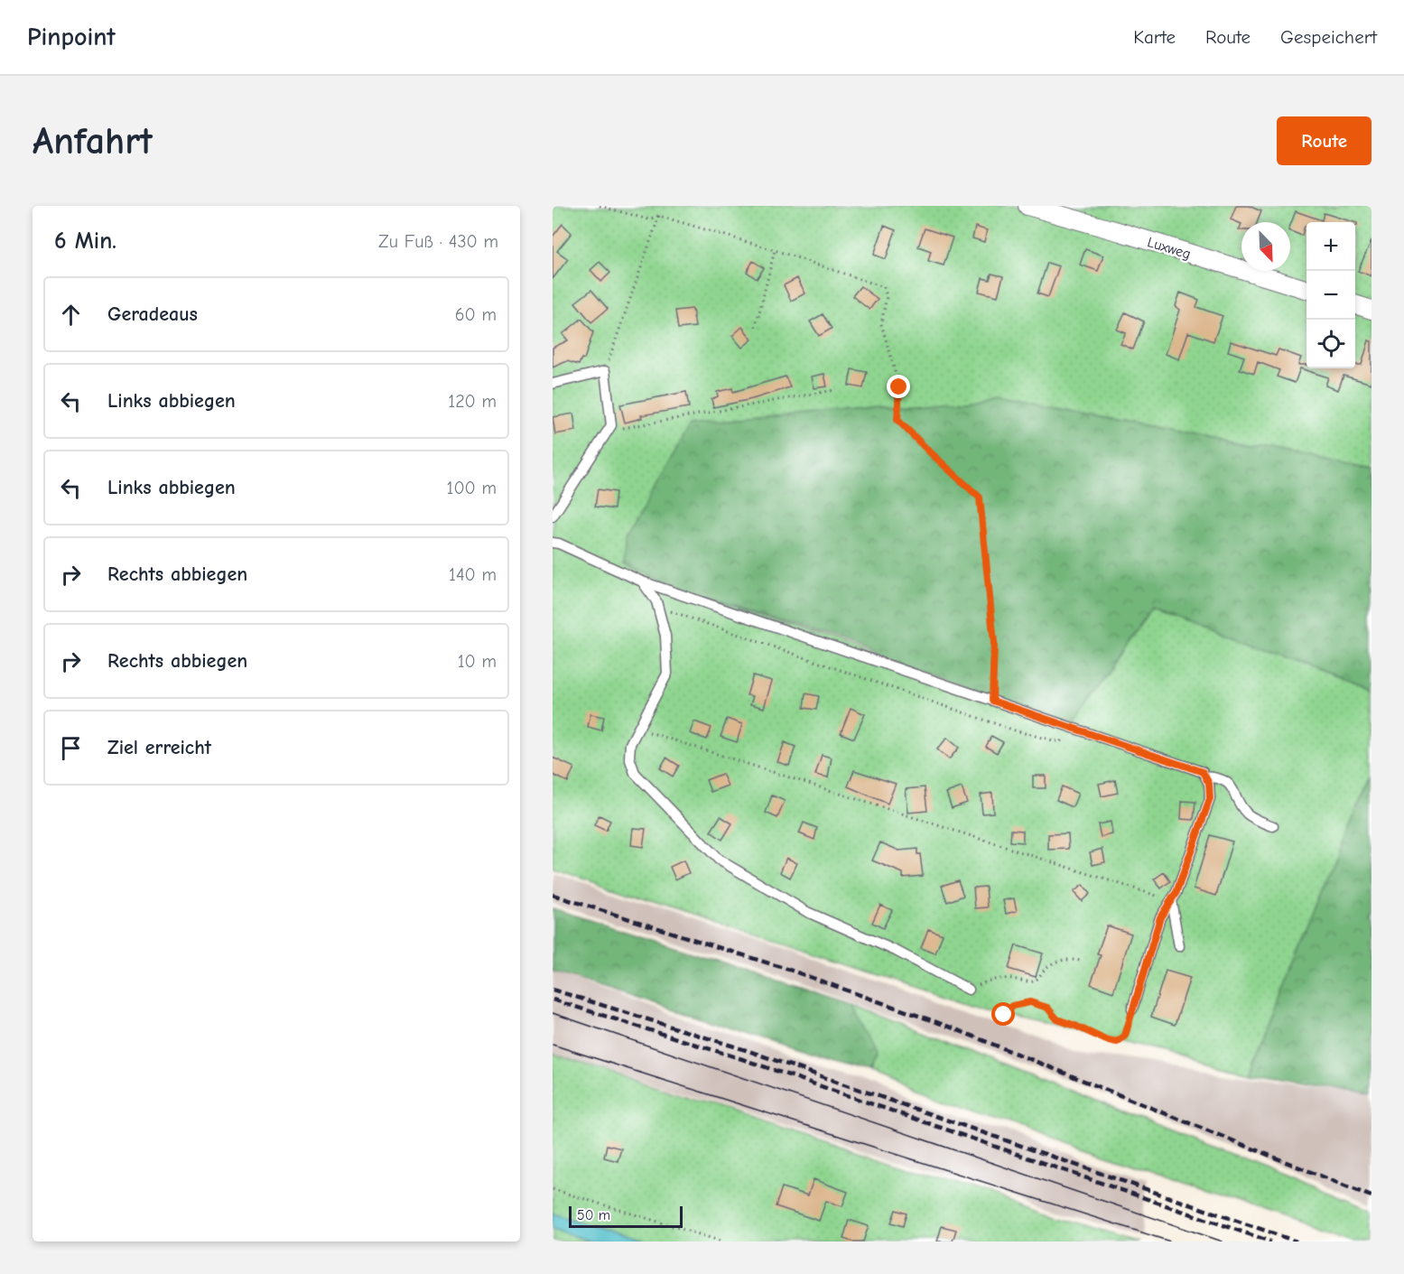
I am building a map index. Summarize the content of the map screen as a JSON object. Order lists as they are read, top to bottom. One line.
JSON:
{"streets":{"street":["Luxweg"]},"scale_bar":"50 m","north":"bottom right","page":{"header":"Pinpoint","nav":["Karte","Route","Gespeichert"],"buttons":"Route","title":"Anfahrt","heading":["6 Min.","Zu Fuß · 430 m"],"map_buttons":["+","−"],"list":[["Geradeaus","60 m"],["Links abbiegen","120 m"],["Links abbiegen","100 m"],["Rechts abbiegen","140 m"],["Rechts abbiegen","10 m"],"Ziel erreicht"],"scale":"50 m"}}
